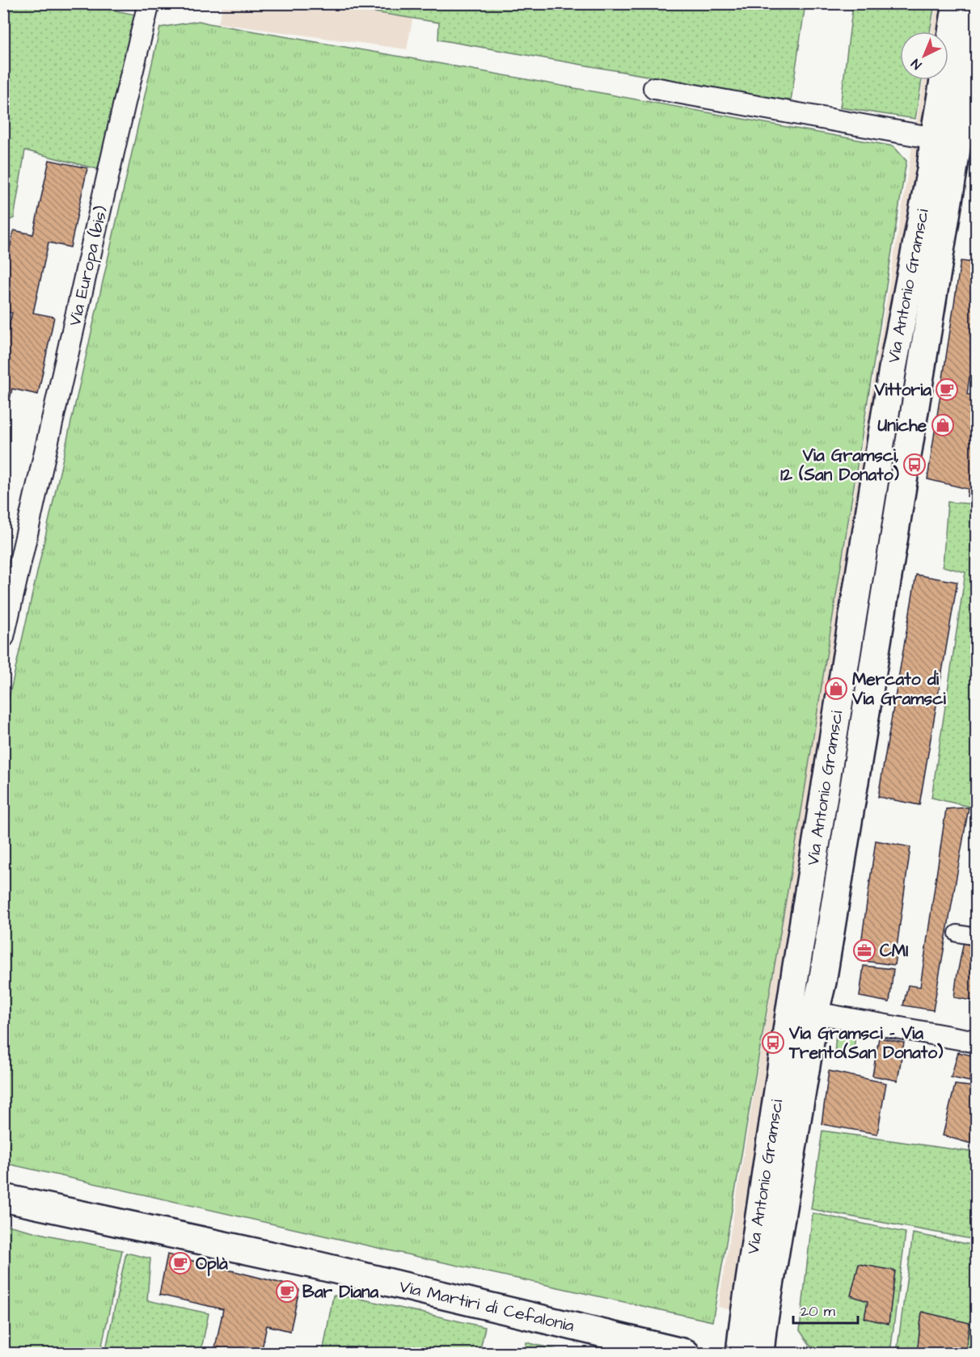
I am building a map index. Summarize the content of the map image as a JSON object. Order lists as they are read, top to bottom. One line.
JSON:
{"streets":{"street":["Via Europa (bis)","Via Antonio Gramsci","Via Martiri di Cefalonia"]},"places":{"cafe":["Vittoria","Oplà","Bar Diana"],"shop":["Uniche","Mercato di Via Gramsci"],"bus stop":["Via Gramsci, 12 (San Donato)","Via Gramsci - Via Trento(San Donato)"],"office":["CMI"]},"scale_bar":"20 m","north":"bottom left"}
